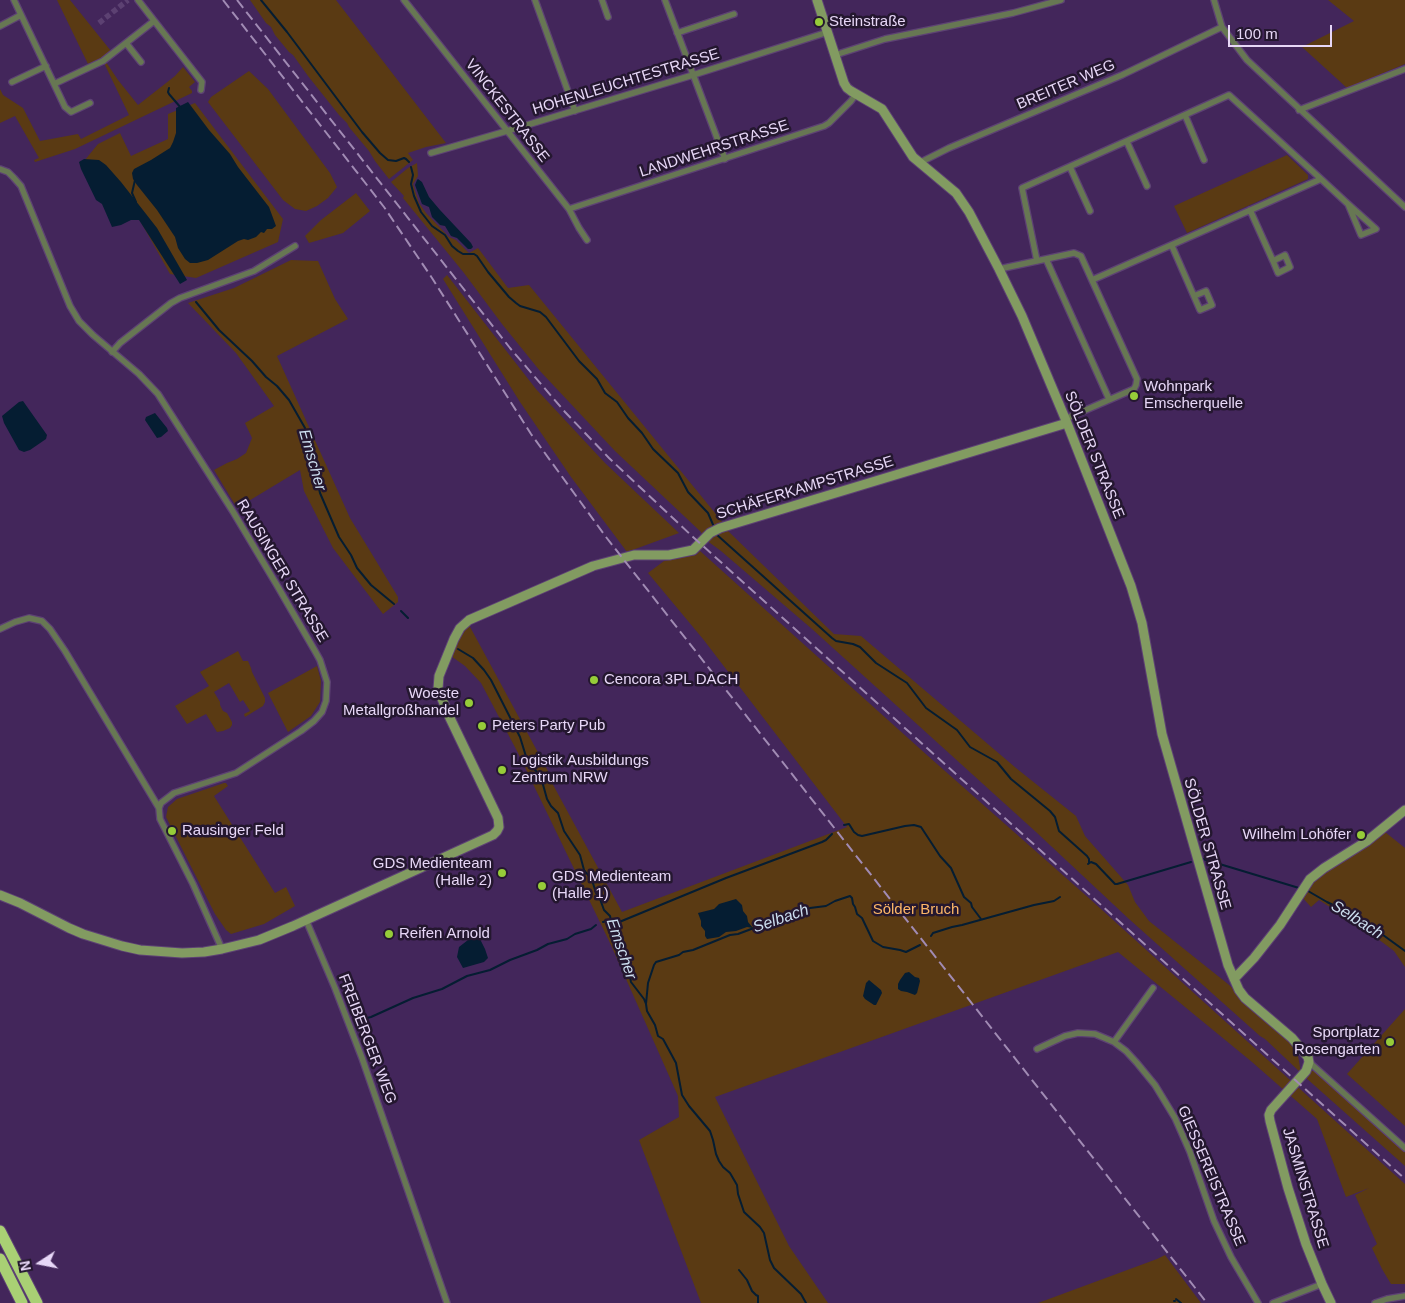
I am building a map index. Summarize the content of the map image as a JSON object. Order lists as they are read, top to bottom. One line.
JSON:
{"streets":{"street":["HOHENLEUCHTESTRASSE","BREITER WEG","VINCKESTRASSE","LANDWEHRSTRASSE","SÖLDER STRASSE","SCHÄFERKAMPSTRASSE","RAUSINGER STRASSE","FREIBERGER WEG","GIESSEREISTRASSE","JASMINSTRASSE"]},"crossings":[["HOHENLEUCHTESTRASSE","VINCKESTRASSE"],["HOHENLEUCHTESTRASSE","SÖLDER STRASSE"],["BREITER WEG","SÖLDER STRASSE"],["VINCKESTRASSE","LANDWEHRSTRASSE"],["LANDWEHRSTRASSE","SÖLDER STRASSE"],["SÖLDER STRASSE","SCHÄFERKAMPSTRASSE"],["SCHÄFERKAMPSTRASSE","FREIBERGER WEG"]],"water":["Emscher","Selbach"],"parks":["Sölder Bruch"],"places":["Steinstraße","Wohnpark Emscherquelle","Cencora 3PL DACH","Woeste Metallgroßhandel","Peters Party Pub","Logistik Ausbildungs Zentrum NRW","Rausinger Feld","Wilhelm Lohöfer","GDS Medienteam (Halle 2)","GDS Medienteam (Halle 1)","Reifen Arnold","Sportplatz Rosengarten"],"scale_bar":"100 m","north":"left"}
